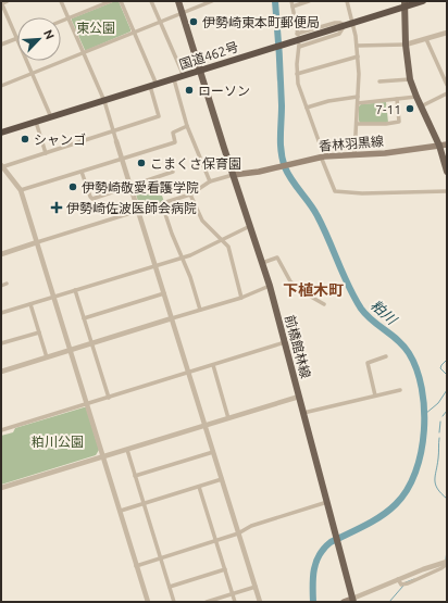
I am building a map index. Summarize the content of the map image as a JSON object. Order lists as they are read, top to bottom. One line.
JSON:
{"streets":{"highway":["国道462号"],"main road":["香林羽黒線","前橋館林線"]},"crossings":[["国道462号","前橋館林線"],["香林羽黒線","前橋館林線"]],"districts":["下植木町"],"water":["粕川"],"parks":["東公園","粕川公園"],"places":{"other":["伊勢崎東本町郵便局","ローソン","7-11","シャンゴ","こまくさ保育園","伊勢崎敬愛看護学院"],"health":["伊勢崎佐波医師会病院"]},"north":"top right"}
